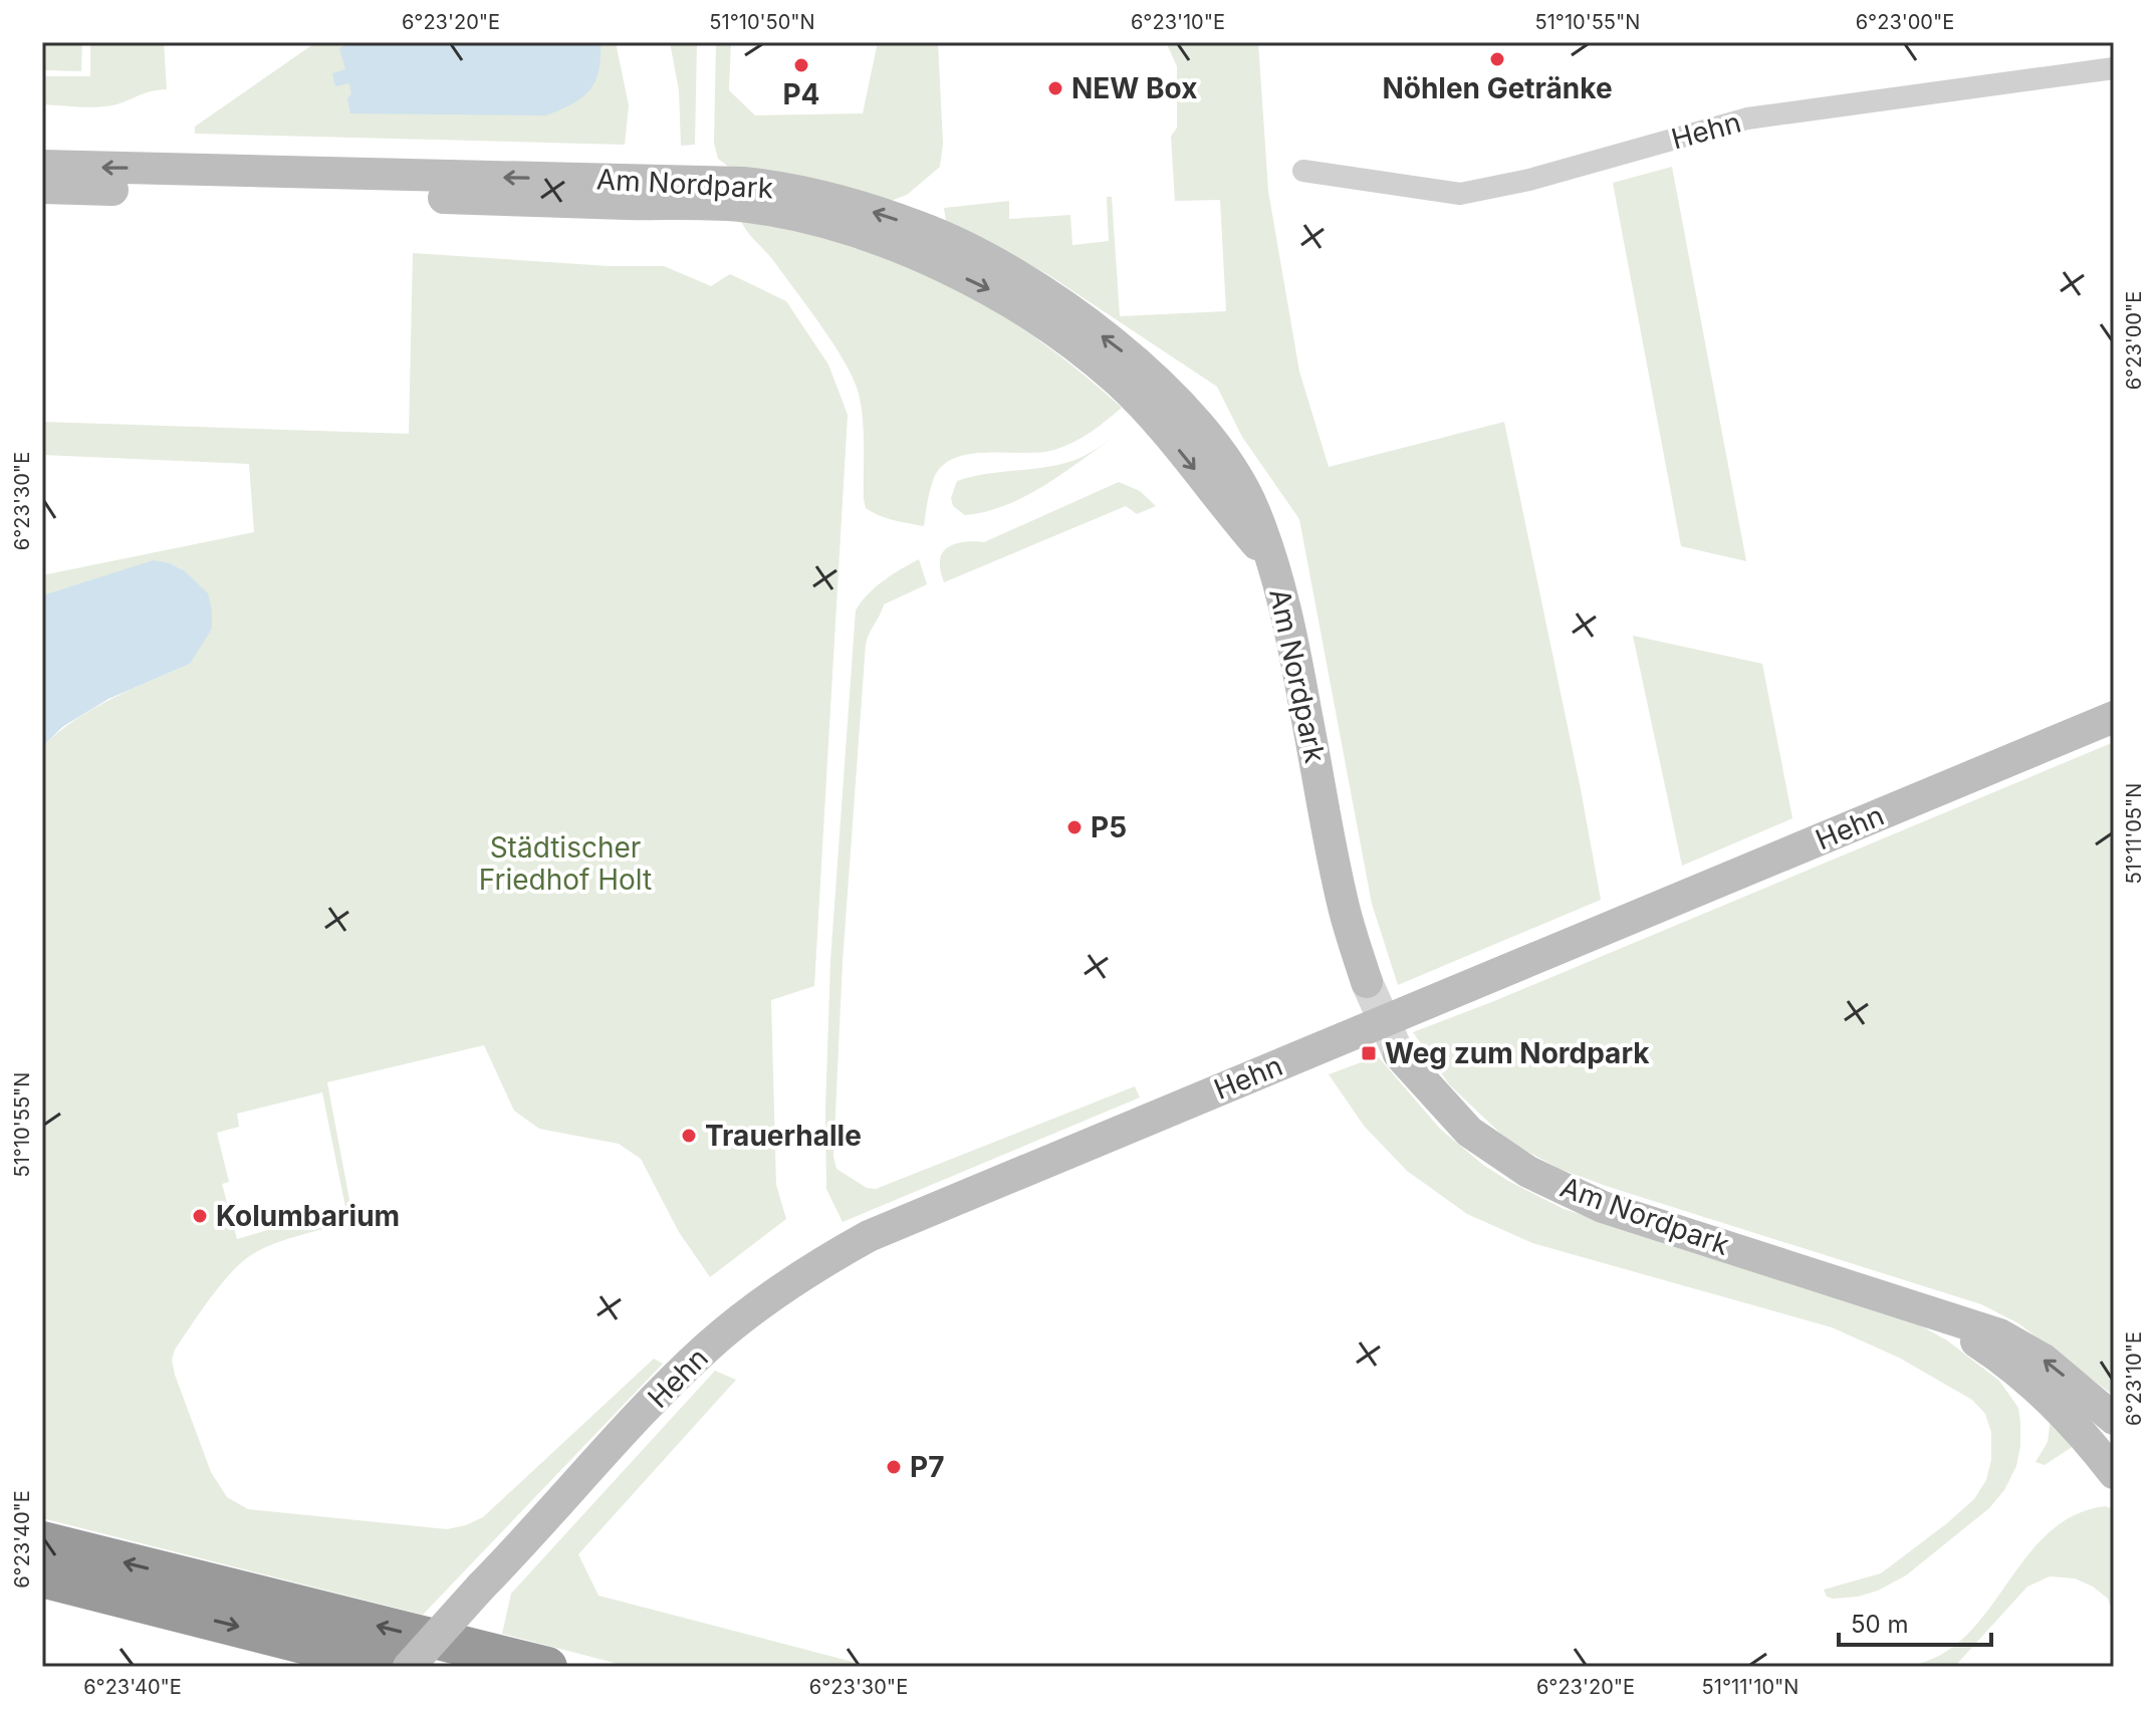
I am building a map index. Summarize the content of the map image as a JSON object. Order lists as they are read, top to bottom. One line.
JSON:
{"streets":{"street":["Hehn","Am Nordpark"]},"parks":["Städtischer Friedhof Holt"],"places":{"other":["Nöhlen Getränke","P4","NEW Box","P5","Trauerhalle","Kolumbarium","P7"],"transit":["Weg zum Nordpark"]},"scale_bar":"50 m","coordinates":["6°23'20\"E","51°10'50\"N","6°23'10\"E","51°10'55\"N","6°23'00\"E","6°23'30\"E","51°11'05\"N","6°23'40\"E","51°11'10\"N"]}
